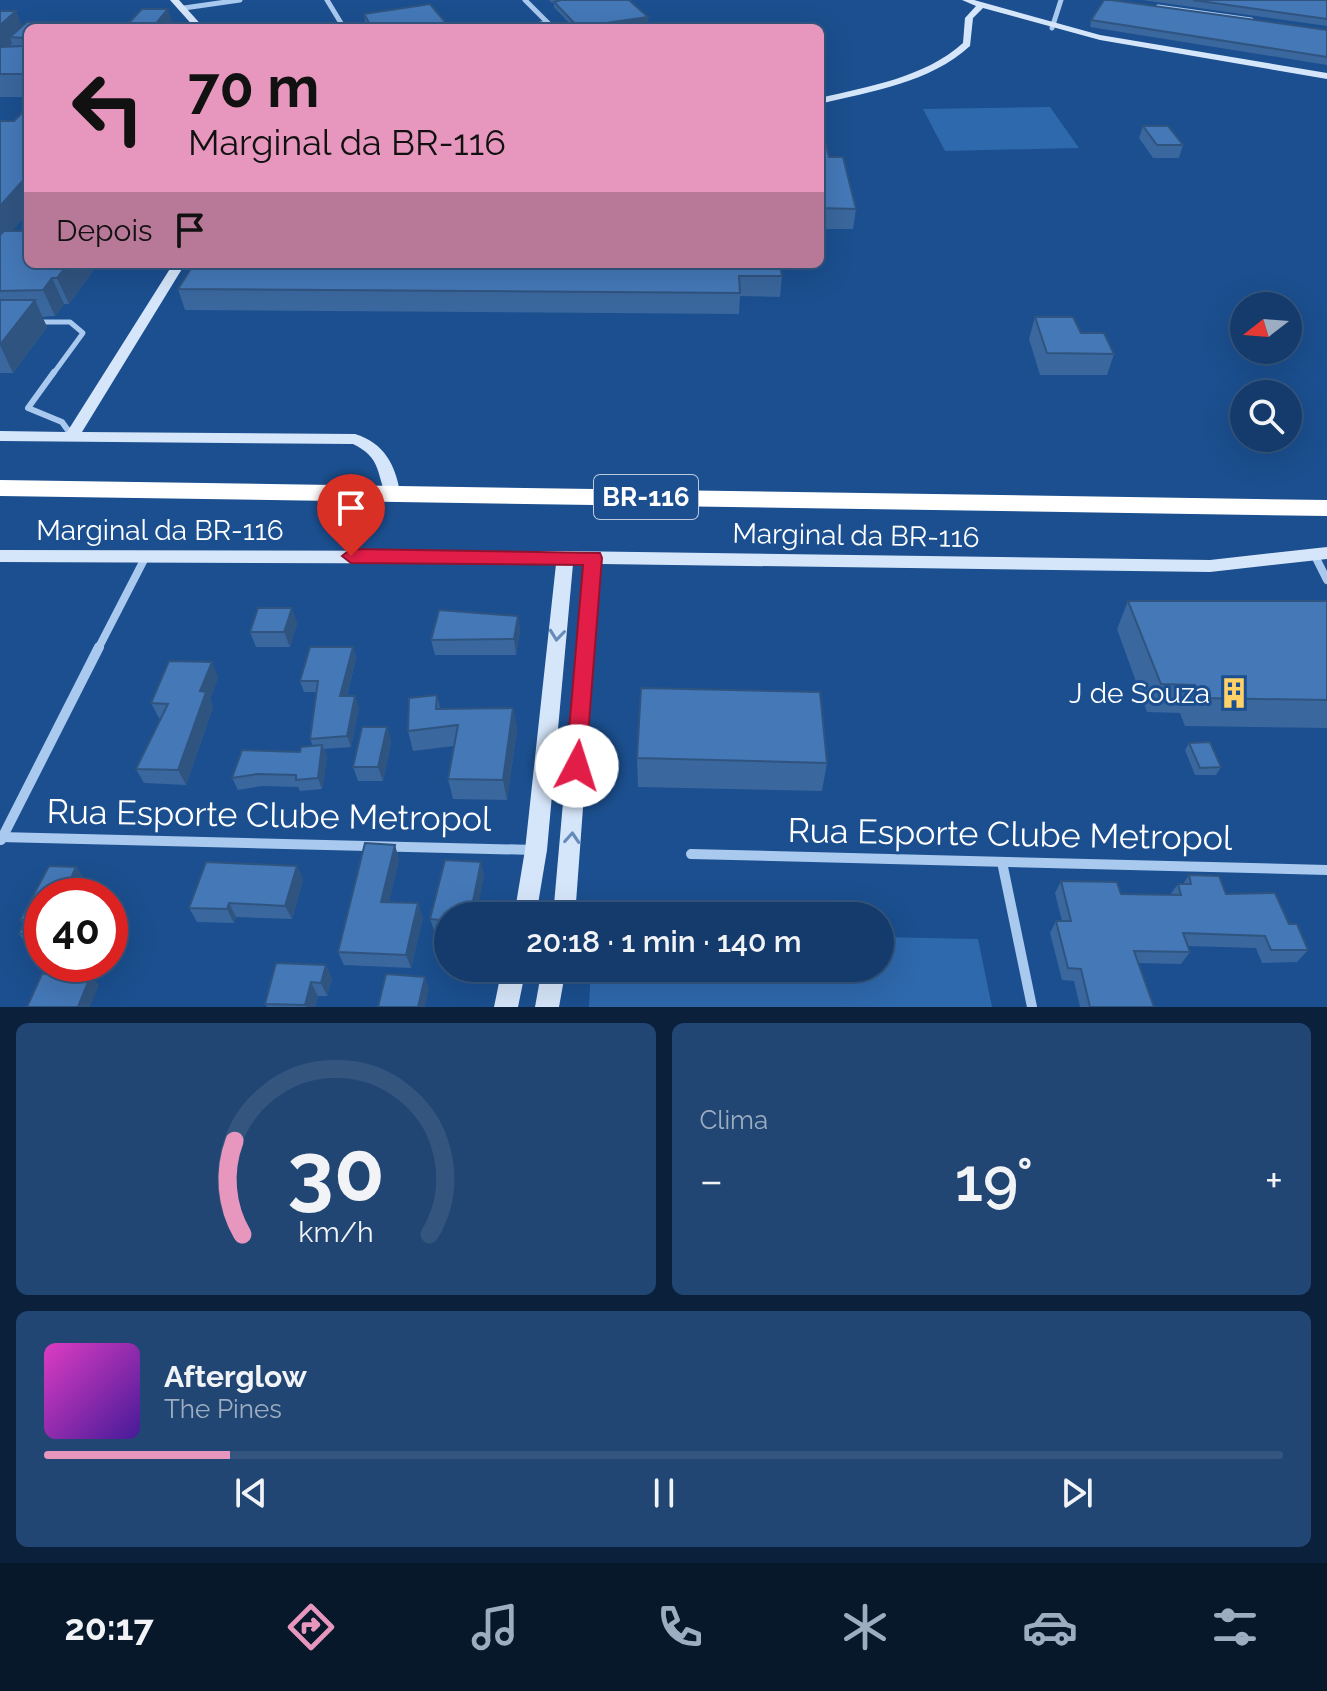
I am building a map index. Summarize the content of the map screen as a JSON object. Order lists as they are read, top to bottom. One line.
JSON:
{"streets":{"highway":["BR-116"],"street":["Marginal da BR-116","Rua Esporte Clube Metropol"]},"places":{"building":["J de Souza"]},"north":"left","page":{"turn":["70 m","Marginal da BR-116"],"then":"Depois","limit":"40","trip":"20:18 · 1 min · 140 m","tile":"Clima","heat":["−","19°","+"],"song":["Afterglow","The Pines"],"tabs":"20:17","gauge":["30","km/h"]}}
